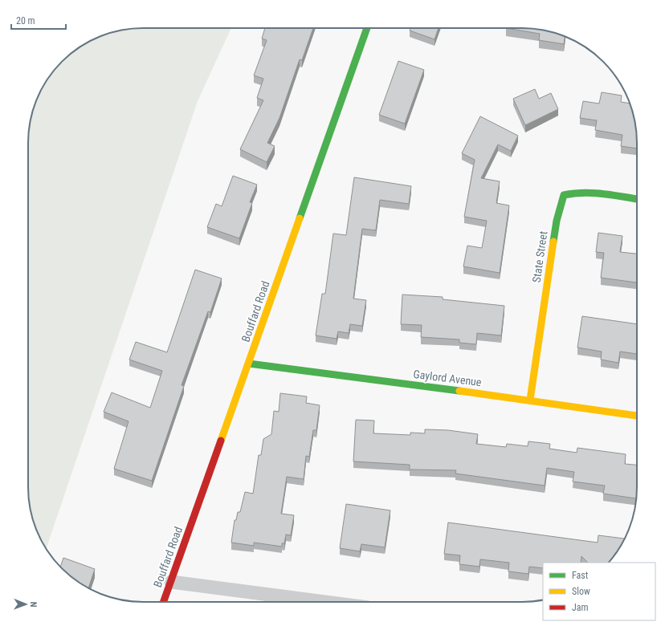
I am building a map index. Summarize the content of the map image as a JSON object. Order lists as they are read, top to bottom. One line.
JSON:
{"streets":{"street":["State Street","Bouffard Road","Gaylord Avenue"]},"crossings":[["State Street","Gaylord Avenue"],["Bouffard Road","Gaylord Avenue"]],"legend":["Fast","Slow","Jam"],"scale_bar":"20 m","north":"right"}
